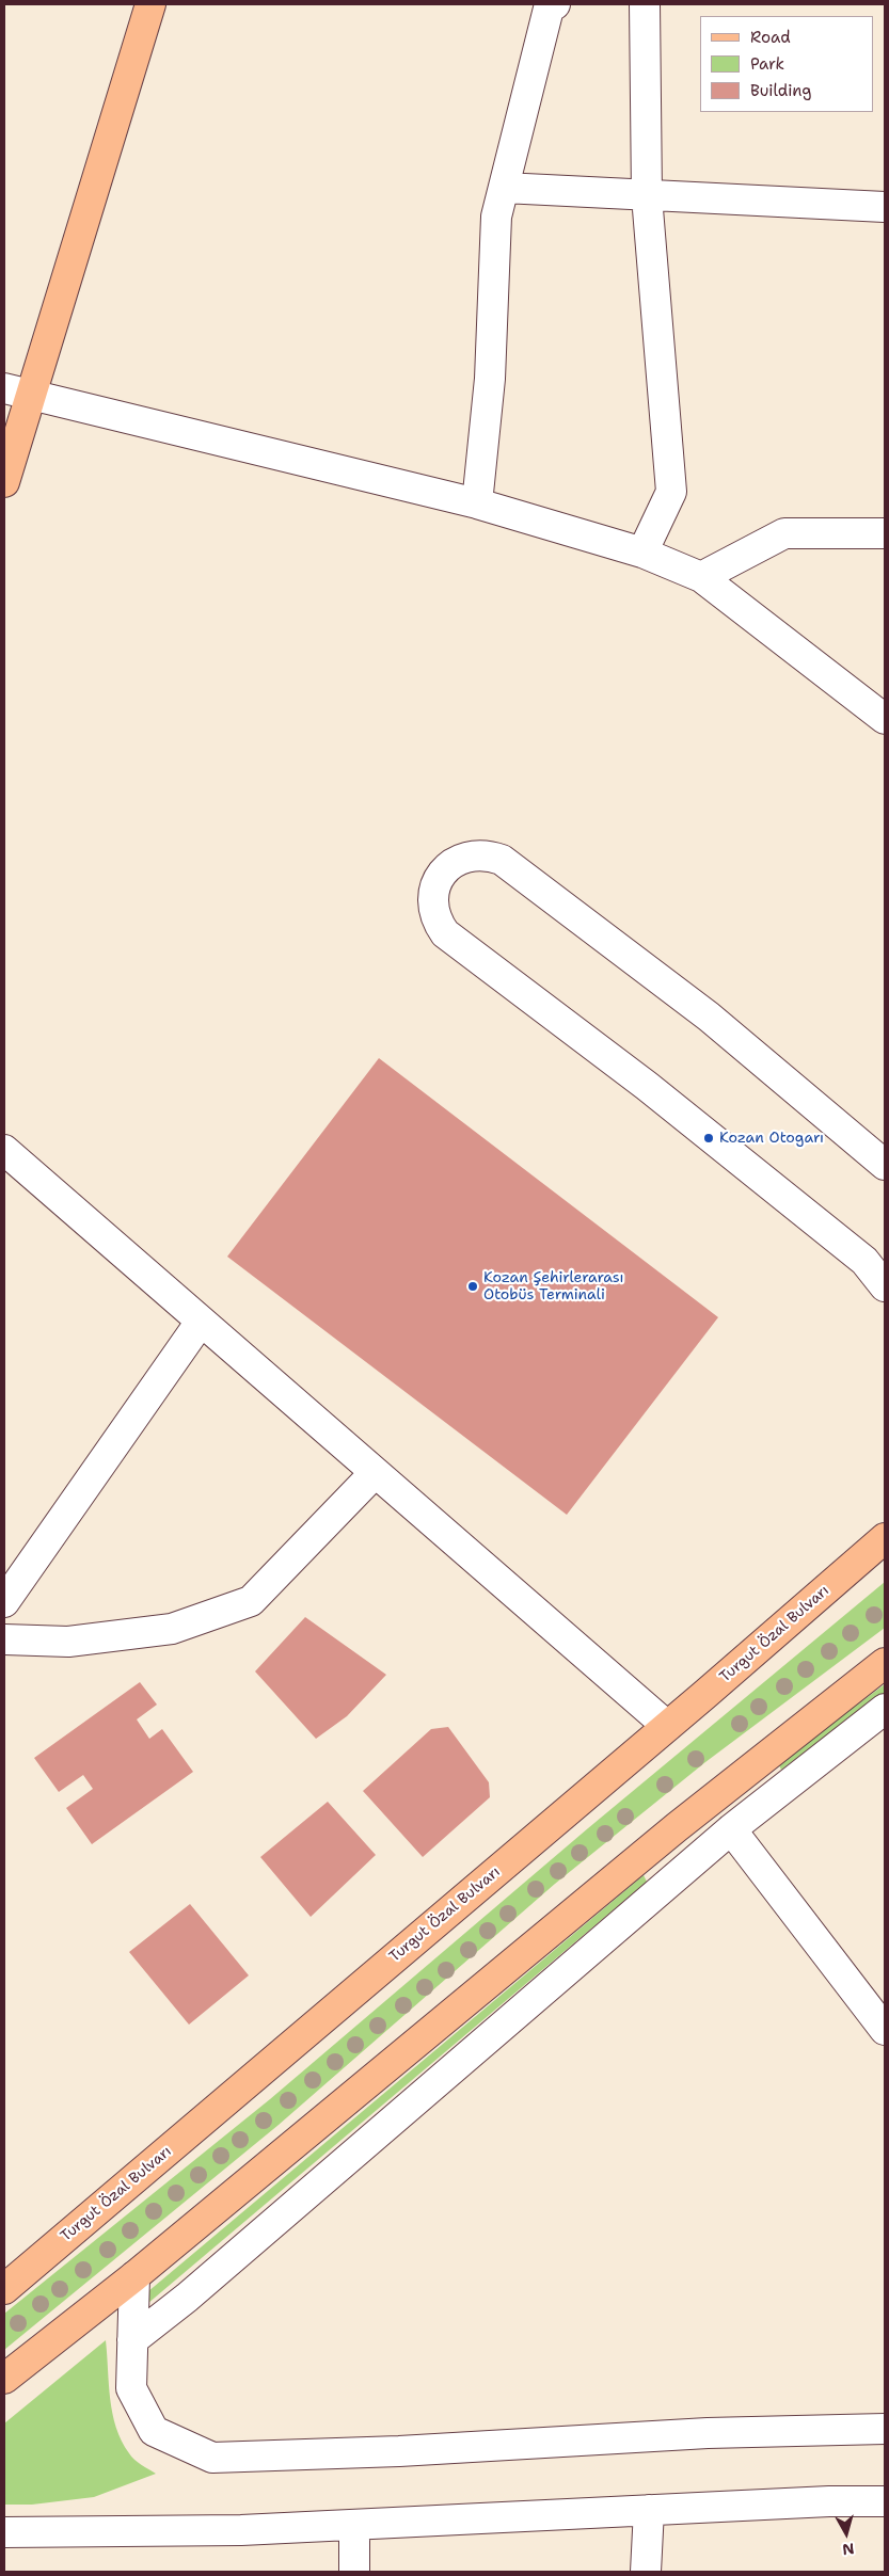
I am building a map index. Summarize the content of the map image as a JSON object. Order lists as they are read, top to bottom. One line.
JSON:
{"streets":{"main road":["Turgut Özal Bulvarı"]},"places":["Kozan Otogarı","Kozan Şehirlerarası Otobüs Terminali"],"legend":["Road","Park","Building"],"north":"bottom"}
